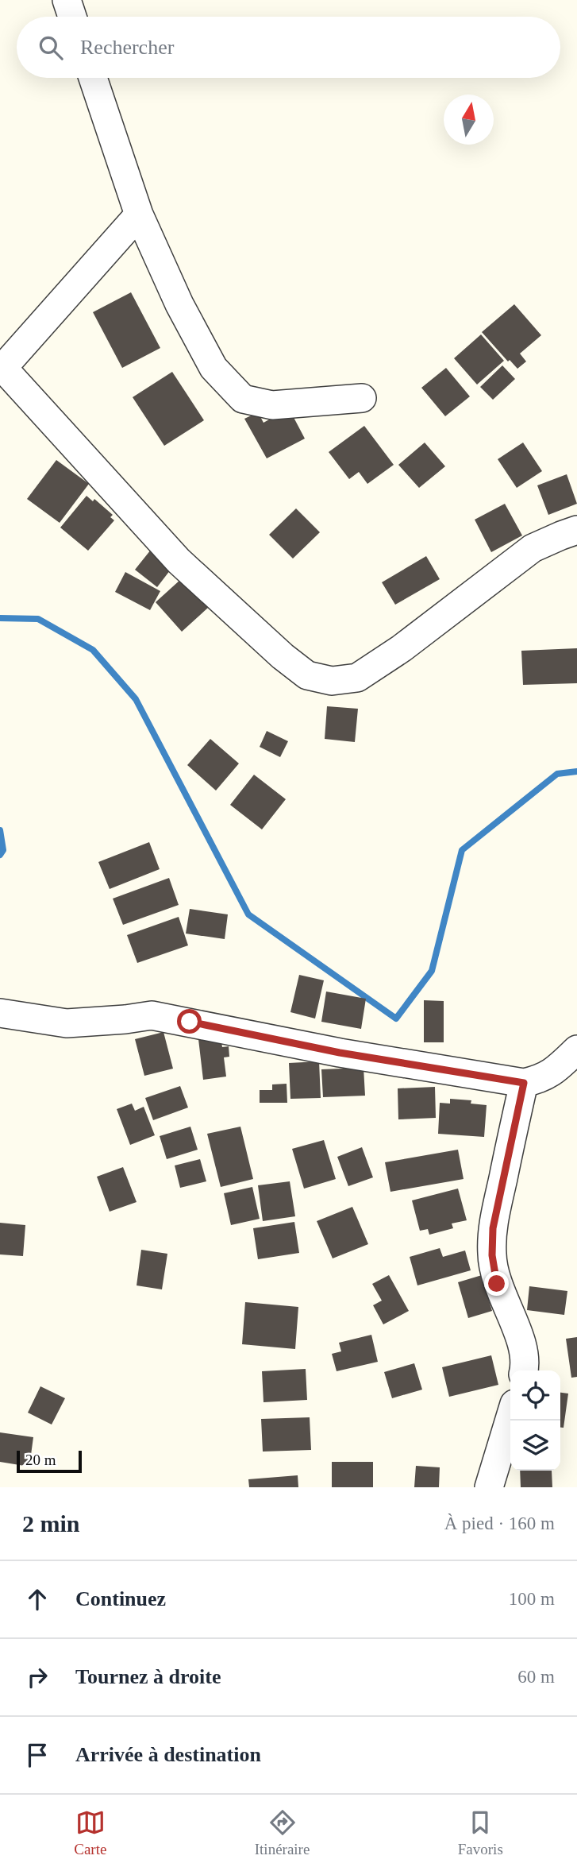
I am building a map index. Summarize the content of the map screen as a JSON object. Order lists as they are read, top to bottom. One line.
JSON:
{"scale_bar":"20 m","north":"top","page":{"search":"Rechercher","scale":"20 m","heading":["2 min","À pied · 160 m"],"list":[["Continuez","100 m"],["Tournez à droite","60 m"],"Arrivée à destination"],"nav":["Carte","Itinéraire","Favoris"]}}
